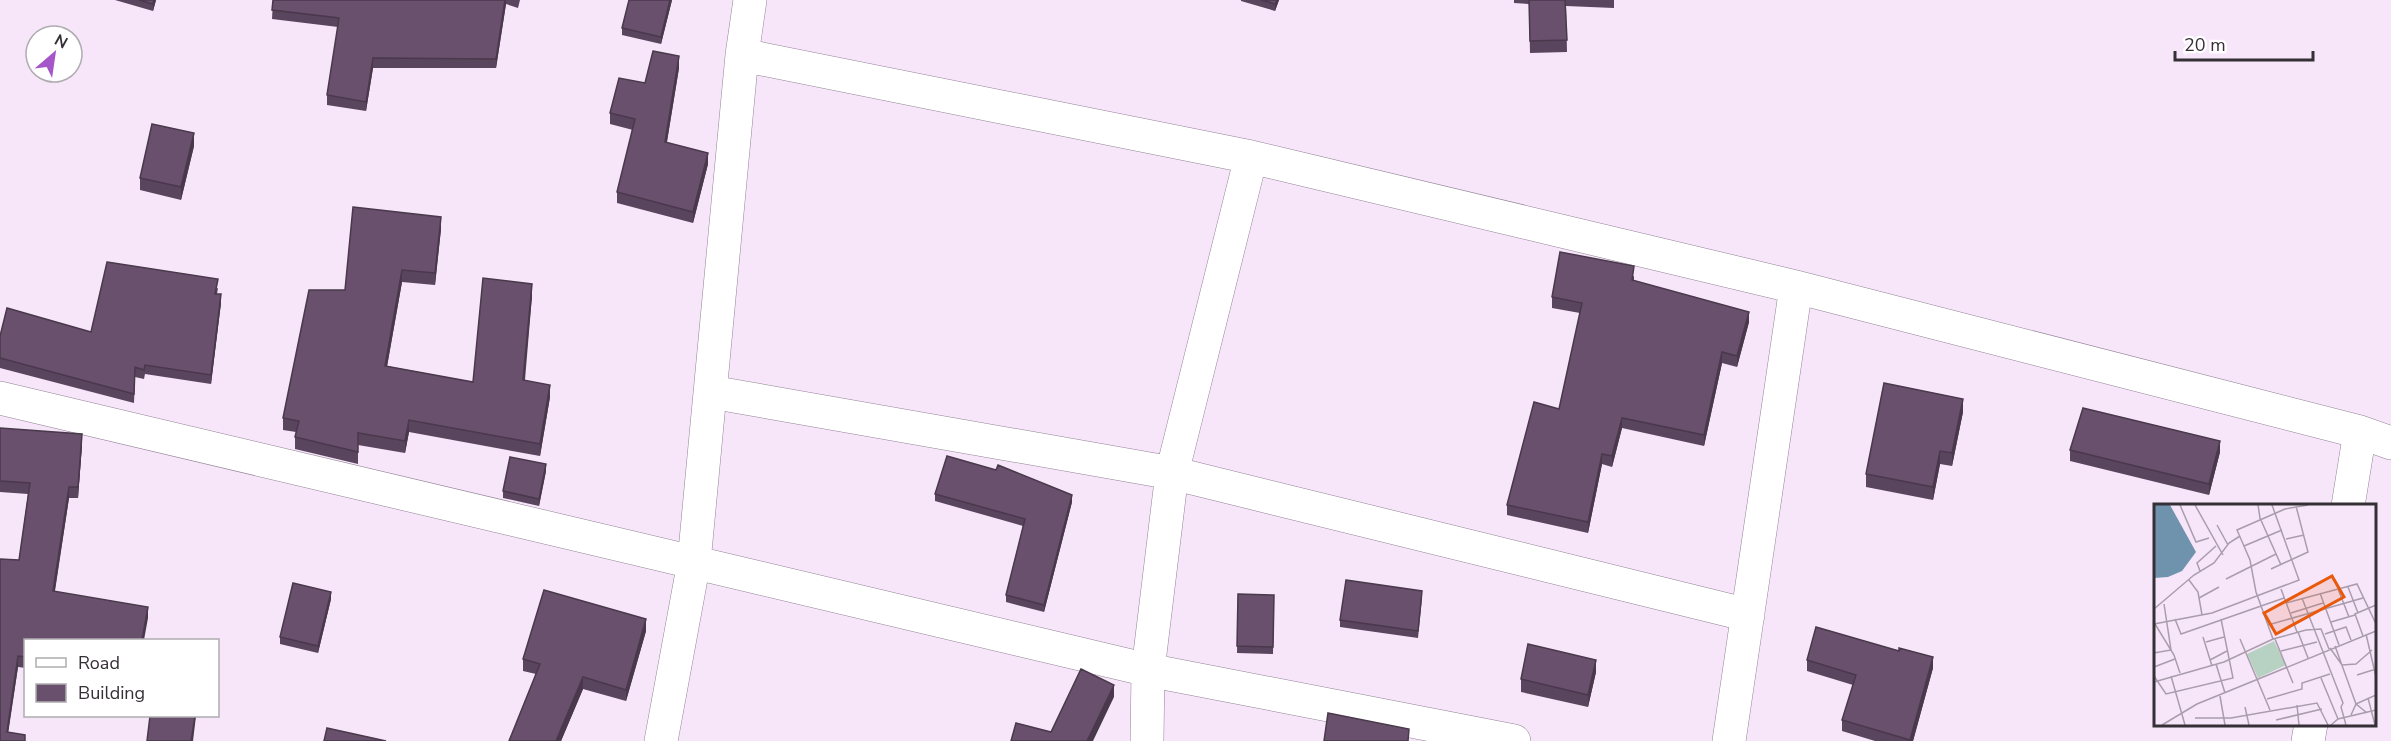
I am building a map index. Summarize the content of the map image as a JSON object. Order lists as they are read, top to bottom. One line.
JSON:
{"legend":["Road","Building"],"scale_bar":"20 m","north":"top right"}
